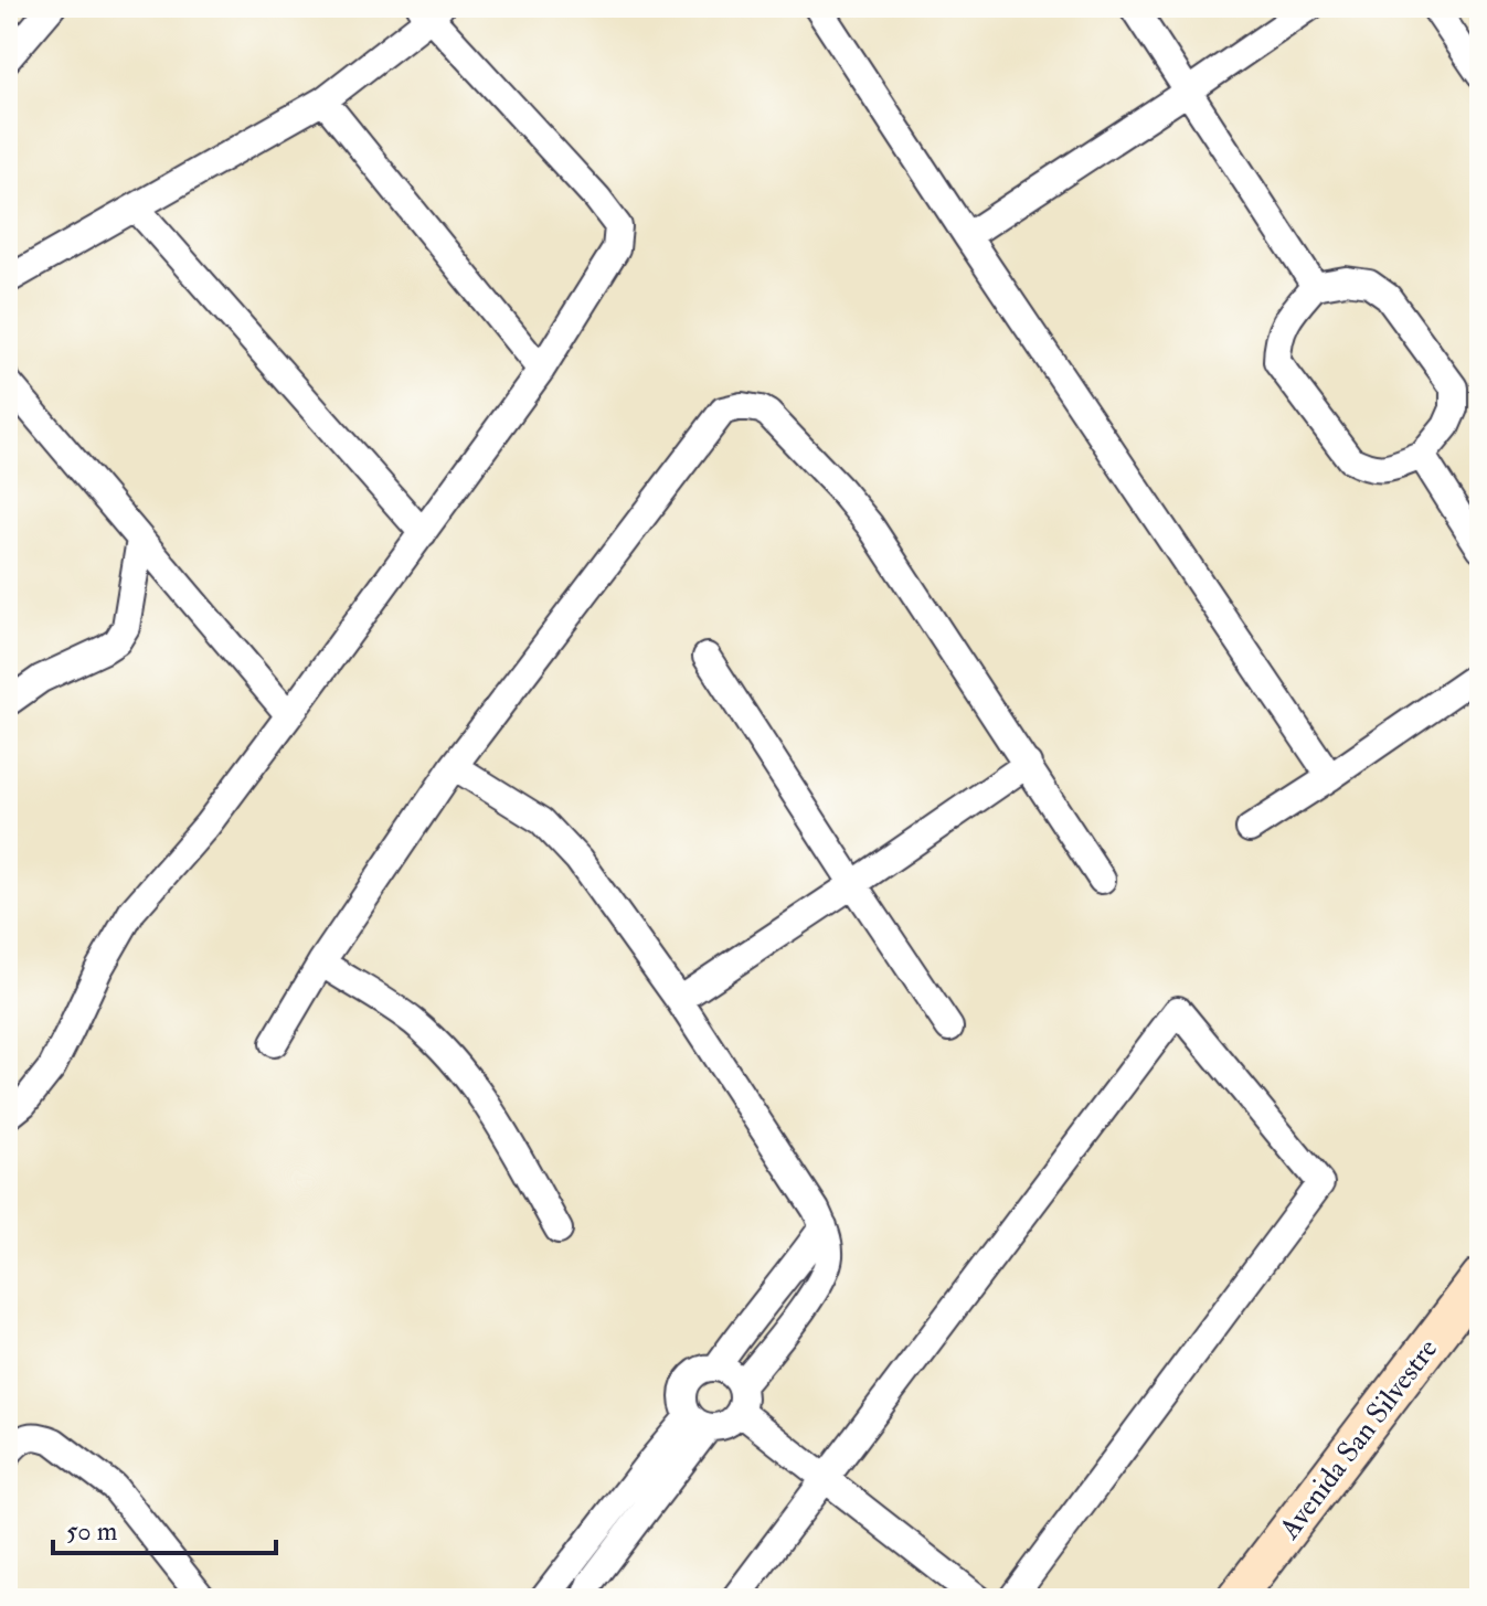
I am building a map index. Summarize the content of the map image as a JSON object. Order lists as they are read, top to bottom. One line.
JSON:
{"streets":{"street":["Avenida San Silvestre"]},"scale_bar":"50 m"}
